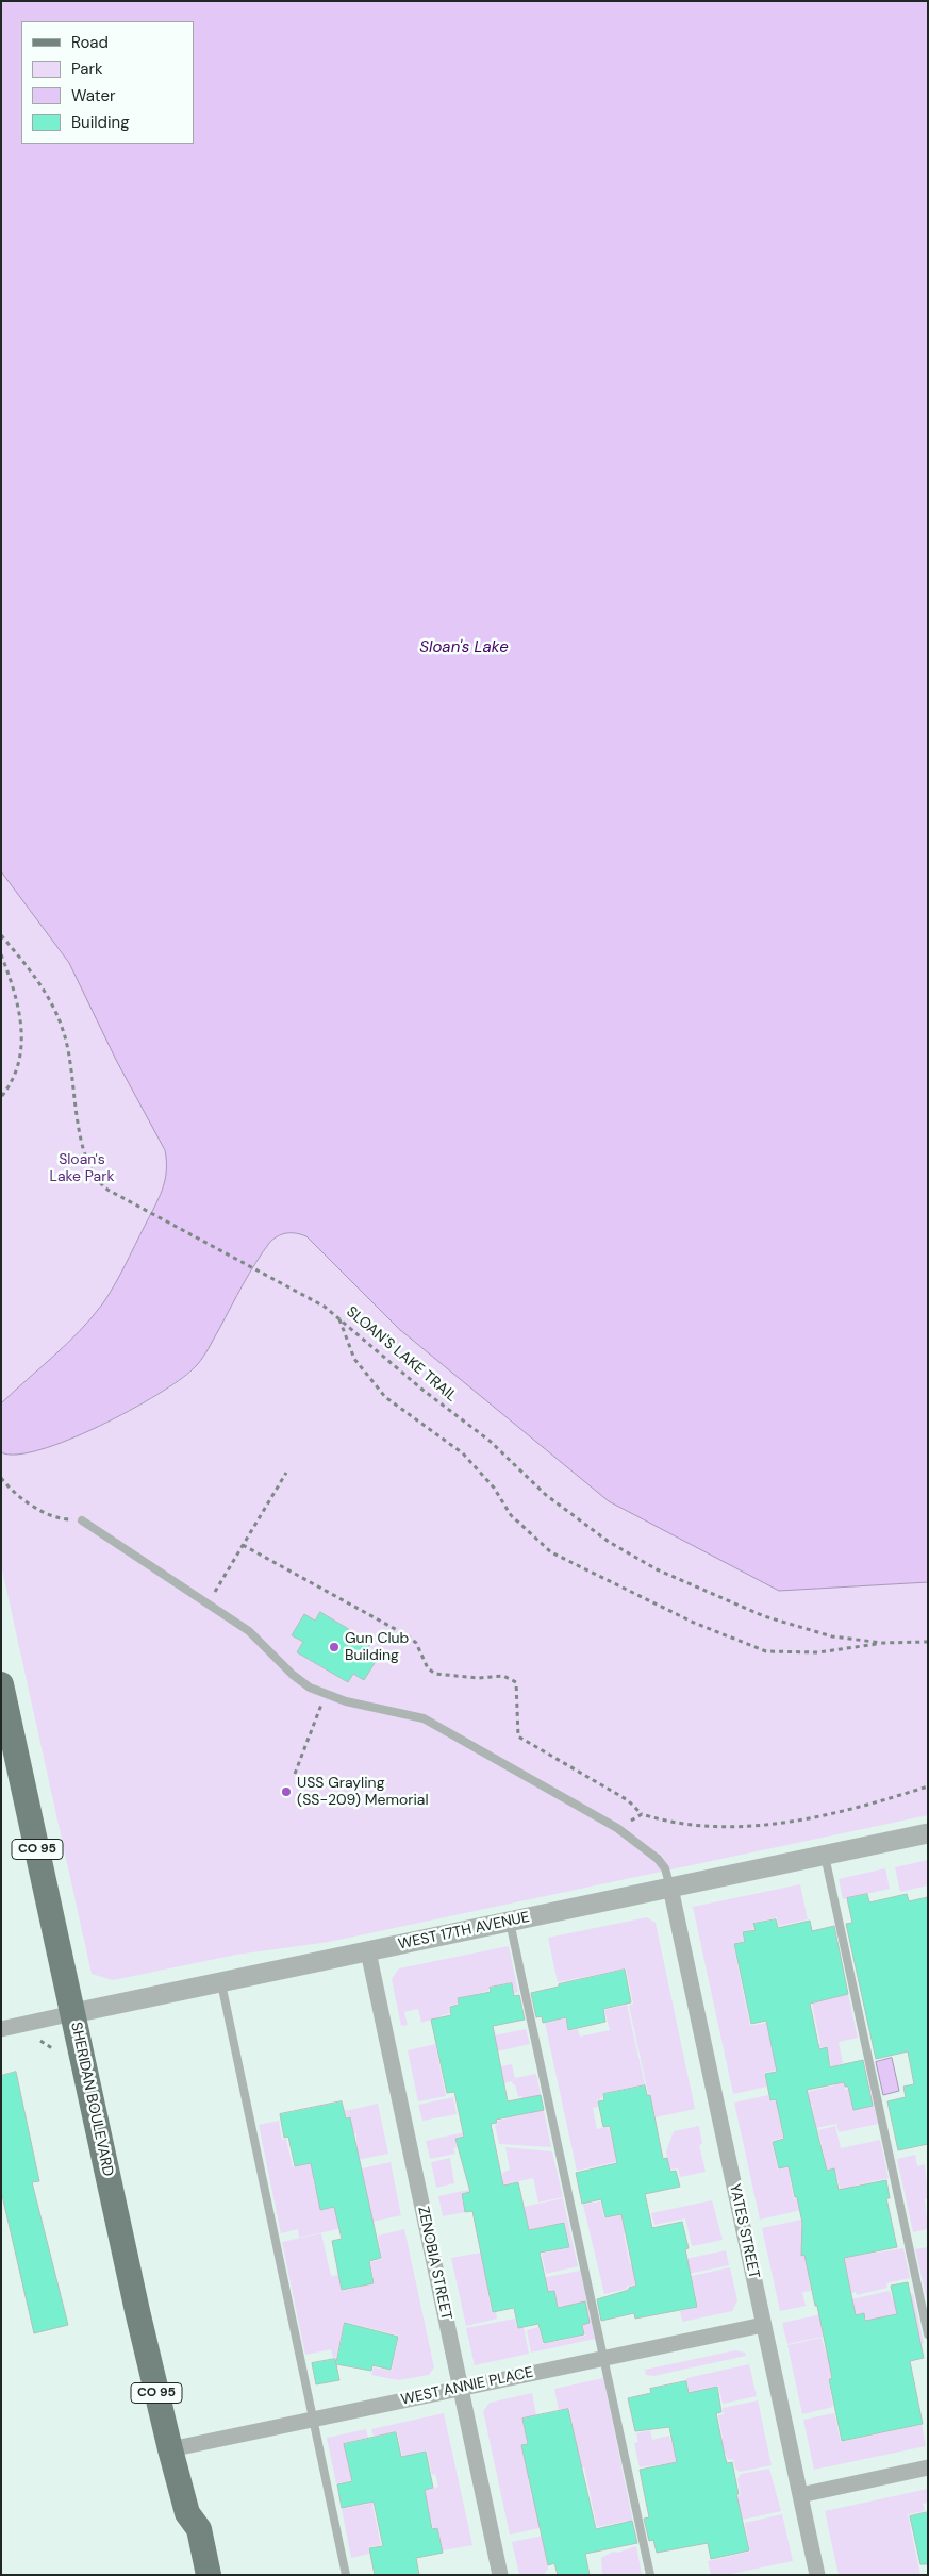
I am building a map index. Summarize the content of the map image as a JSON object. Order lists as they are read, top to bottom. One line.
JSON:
{"streets":{"main road":["CO 95","SHERIDAN BOULEVARD"],"street":["WEST 17TH AVENUE","YATES STREET","ZENOBIA STREET","WEST ANNIE PLACE"],"path":["SLOAN'S LAKE TRAIL"]},"crossings":[["WEST 17TH AVENUE","SHERIDAN BOULEVARD"],["WEST 17TH AVENUE","YATES STREET"],["WEST 17TH AVENUE","ZENOBIA STREET"],["SHERIDAN BOULEVARD","WEST ANNIE PLACE"],["YATES STREET","WEST ANNIE PLACE"],["ZENOBIA STREET","WEST ANNIE PLACE"]],"water":["Sloan's Lake"],"parks":["Sloan's Lake Park"],"places":["Gun Club Building","USS Grayling (SS-209) Memorial"],"legend":["Road","Park","Water","Building"]}
